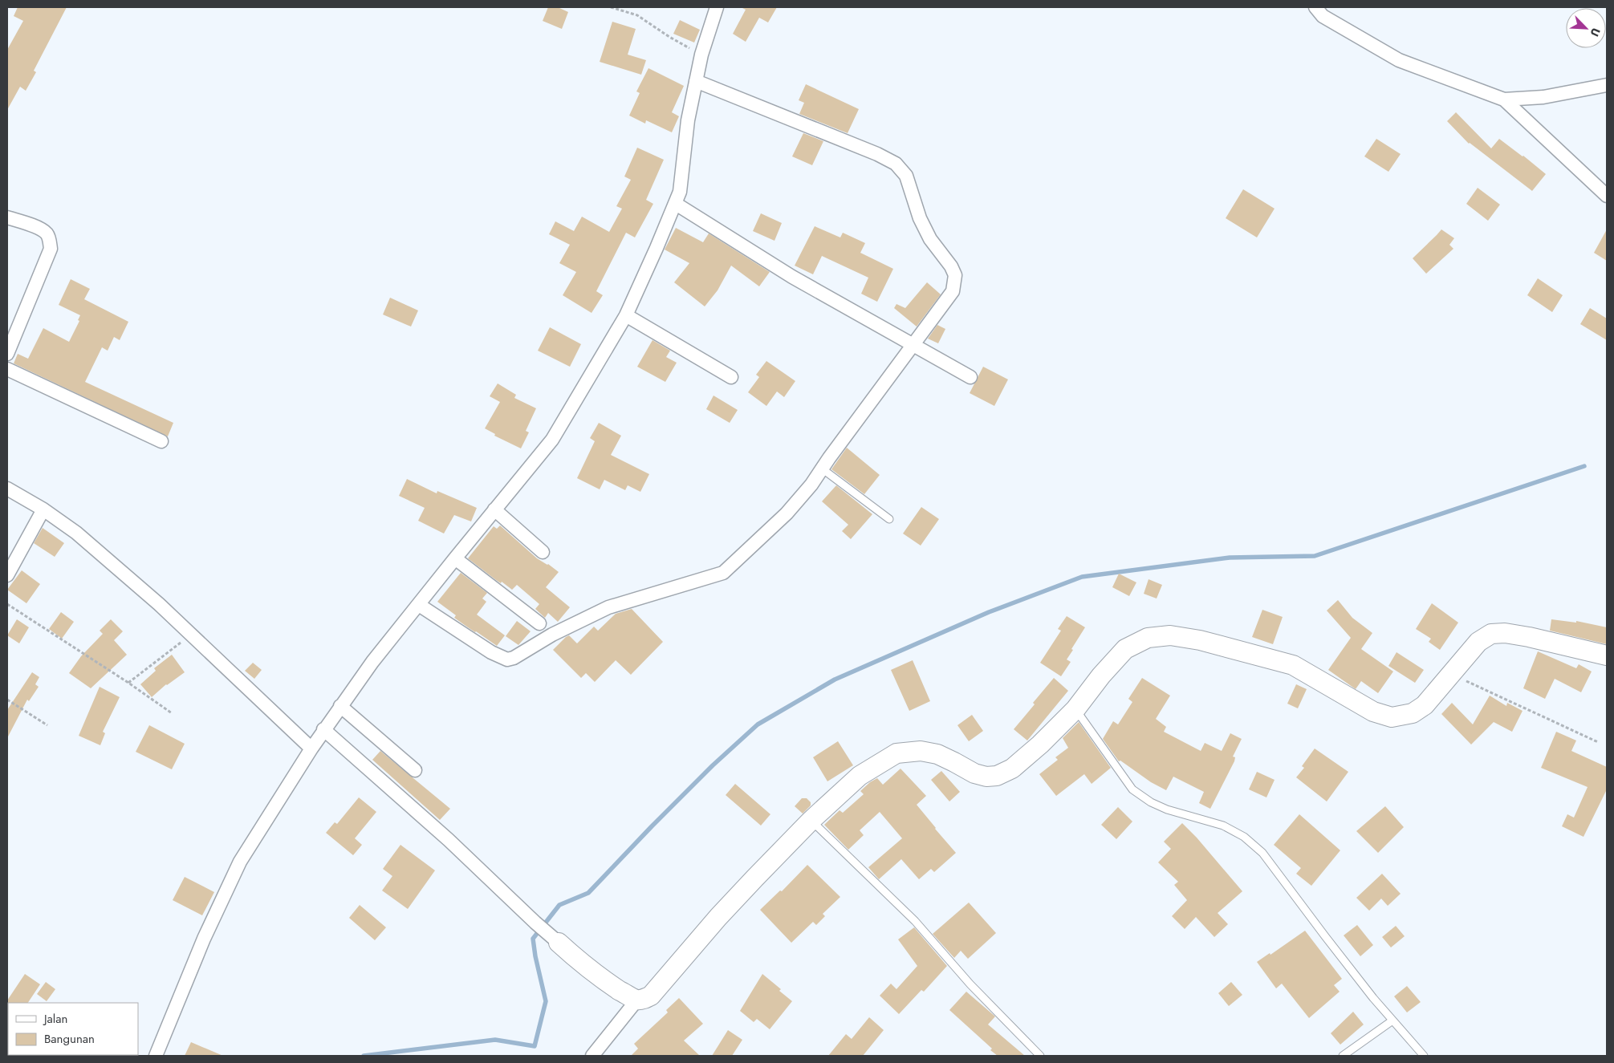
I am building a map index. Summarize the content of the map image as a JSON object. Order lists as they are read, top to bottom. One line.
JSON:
{"legend":["Jalan","Bangunan"],"north":"bottom right"}
